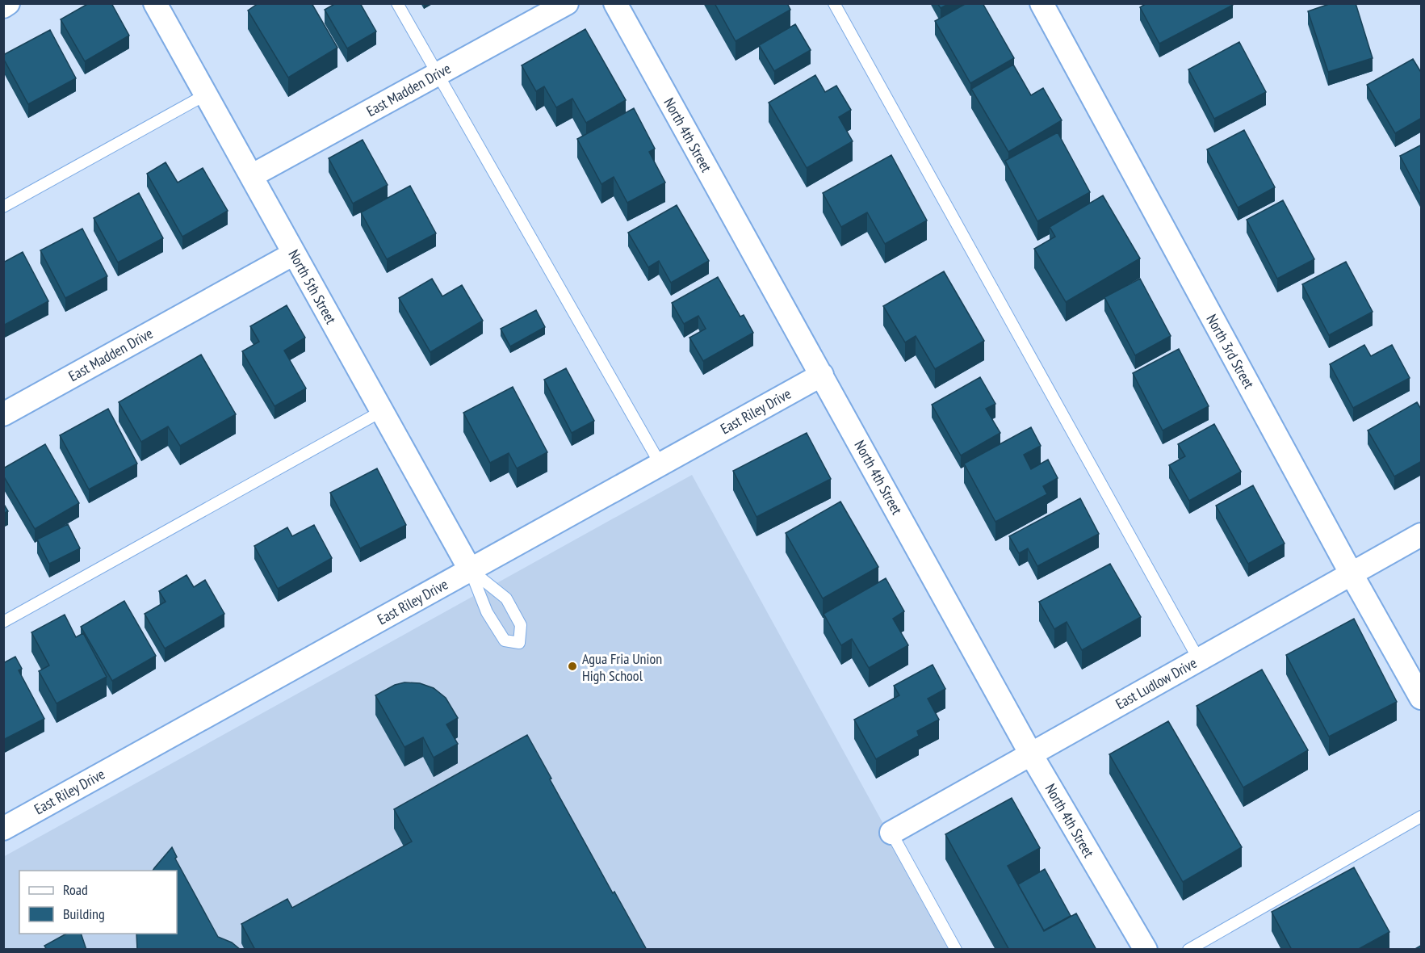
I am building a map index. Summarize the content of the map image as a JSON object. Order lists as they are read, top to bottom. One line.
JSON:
{"streets":{"street":["East Madden Drive","North 4th Street","North 5th Street","North 3rd Street","East Riley Drive","East Ludlow Drive"]},"crossings":[["East Madden Drive","North 5th Street"],["North 4th Street","East Riley Drive"],["North 4th Street","East Ludlow Drive"],["North 5th Street","East Riley Drive"],["North 3rd Street","East Ludlow Drive"]],"places":["Agua Fria Union High School"],"legend":["Road","Building"]}
